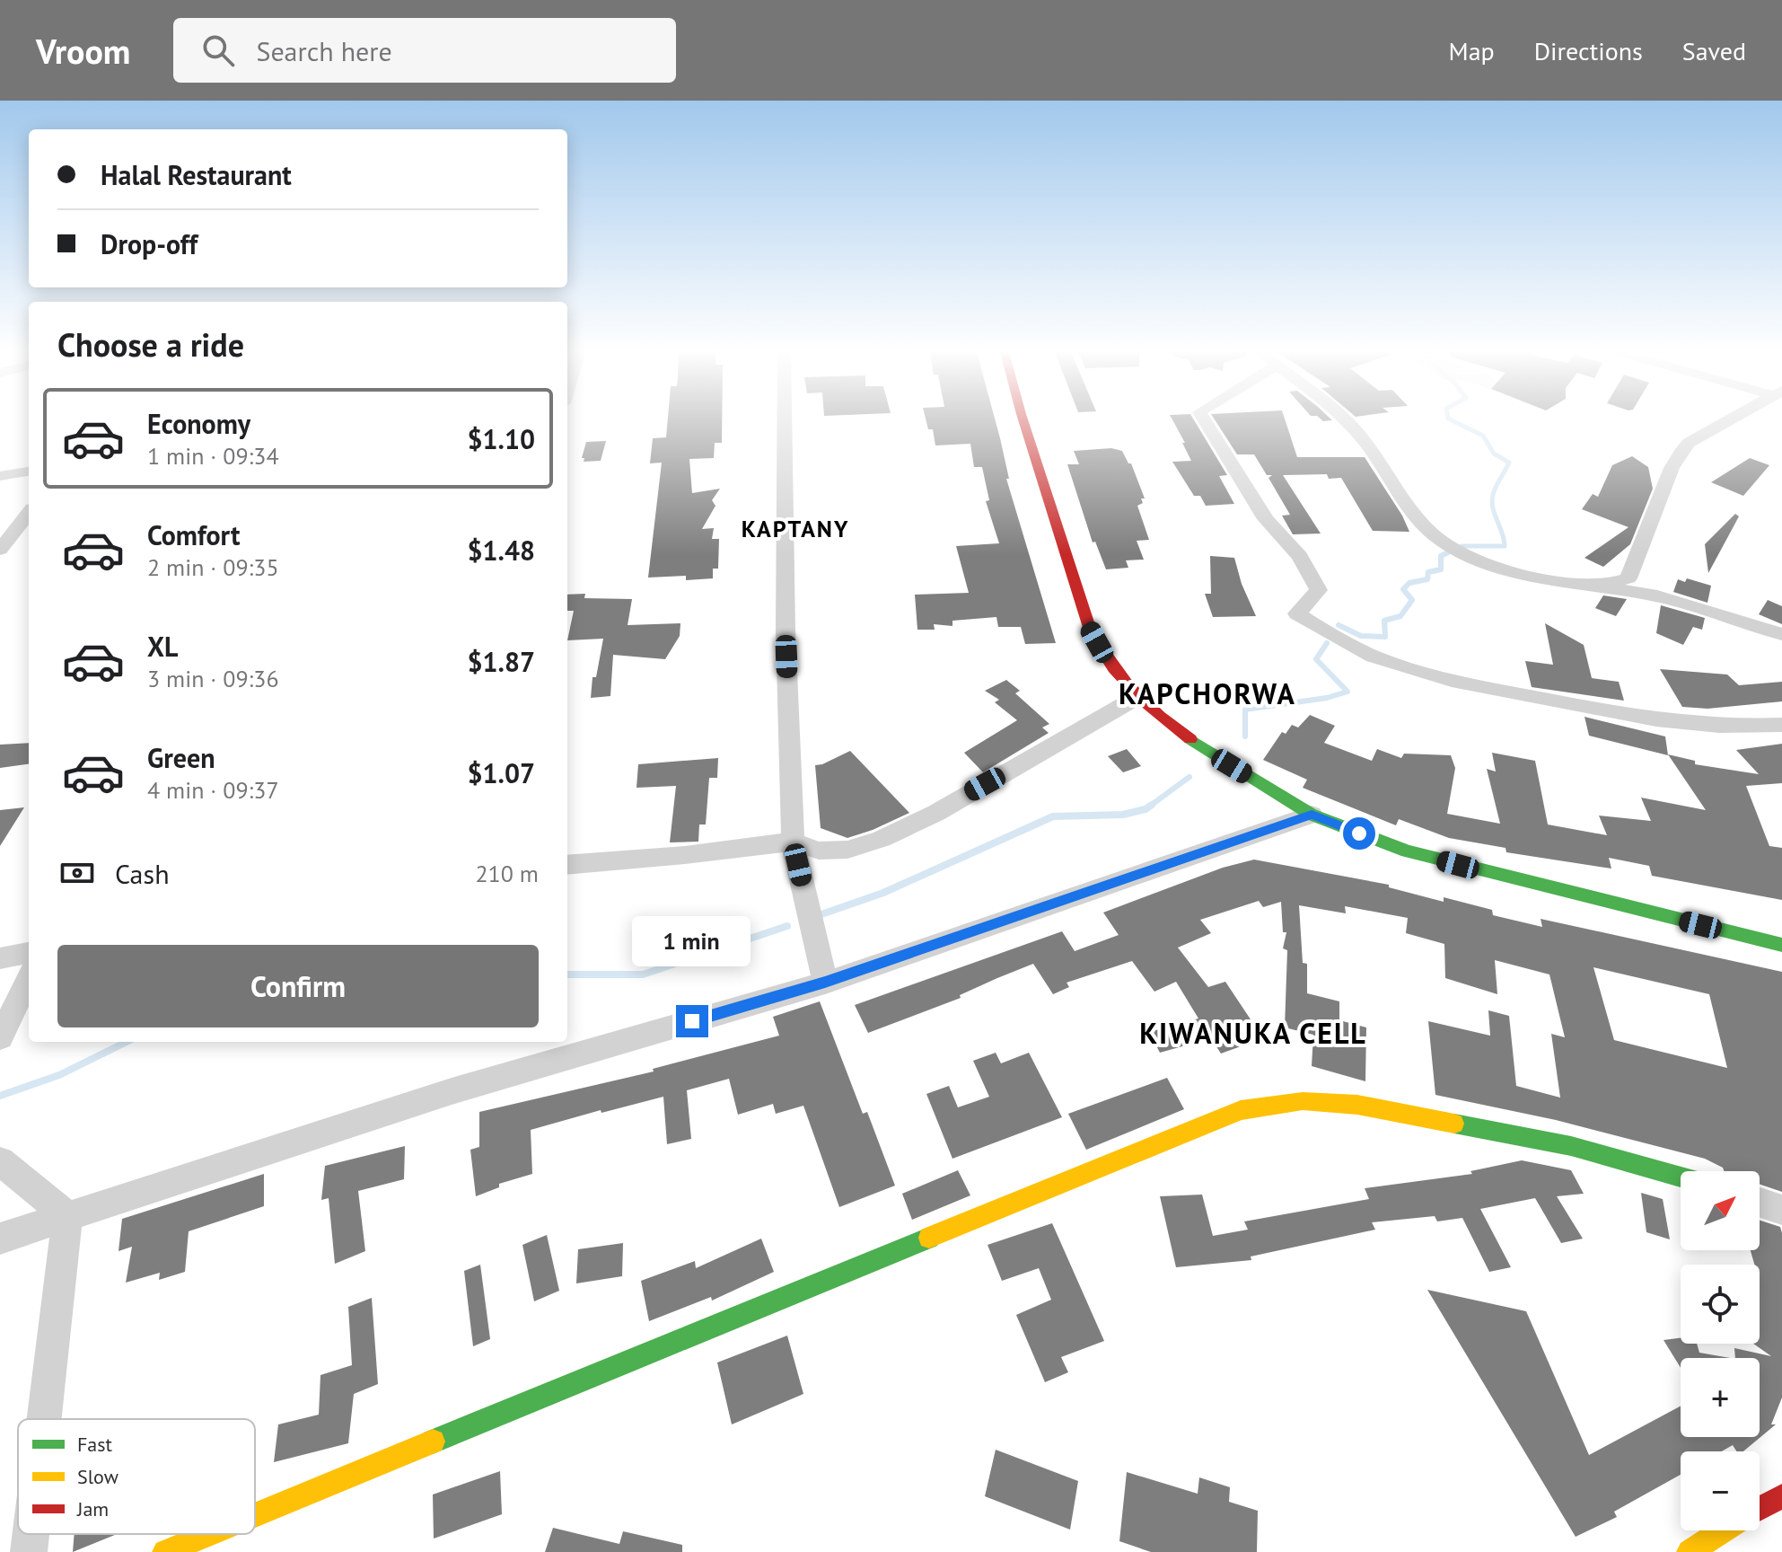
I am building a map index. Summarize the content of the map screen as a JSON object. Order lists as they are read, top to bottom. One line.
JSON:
{"districts":["KAPTANY","KAPCHORWA","KIWANUKA CELL"],"legend":["Fast","Slow","Jam"],"north":"top right","page":{"header":"Vroom","search":"Search here","nav":["Map","Directions","Saved"],"banner":["Halal Restaurant","Drop-off"],"heading":"Choose a ride","list":[{"name":"Economy","note":"1 min · 09:34","value":"$1.10"},{"name":"Comfort","note":"2 min · 09:35","value":"$1.48"},{"name":"XL","note":"3 min · 09:36","value":"$1.87"},{"name":"Green","note":"4 min · 09:37","value":"$1.07"}],"pay":["Cash","210 m"],"bubble":"1 min","buttons":"Confirm","map_buttons":["+","−"]}}
